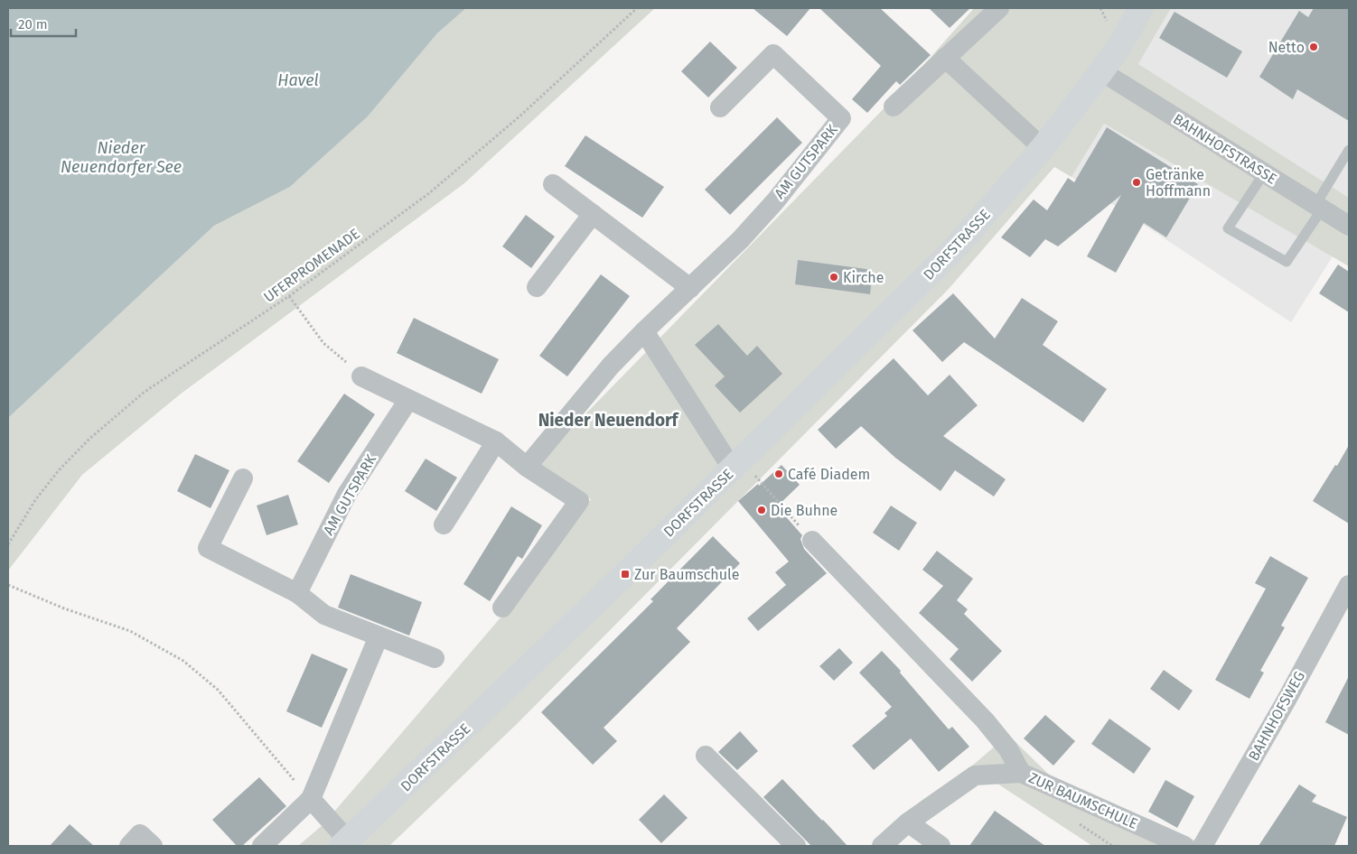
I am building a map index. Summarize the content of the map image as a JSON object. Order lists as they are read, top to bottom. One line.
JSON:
{"streets":{"main road":["DORFSTRASSE"],"street":["BAHNHOFSTRASSE","AM GUTSPARK","BAHNHOFSWEG","ZUR BAUMSCHULE"],"path":["UFERPROMENADE"]},"crossings":[["BAHNHOFSTRASSE","DORFSTRASSE"]],"districts":["Nieder Neuendorf"],"water":["Havel","Nieder Neuendorfer See"],"places":{"other":["Netto","Getränke Hoffmann","Kirche","Café Diadem","Die Buhne"],"transit":["Zur Baumschule"]},"scale_bar":"20 m"}
